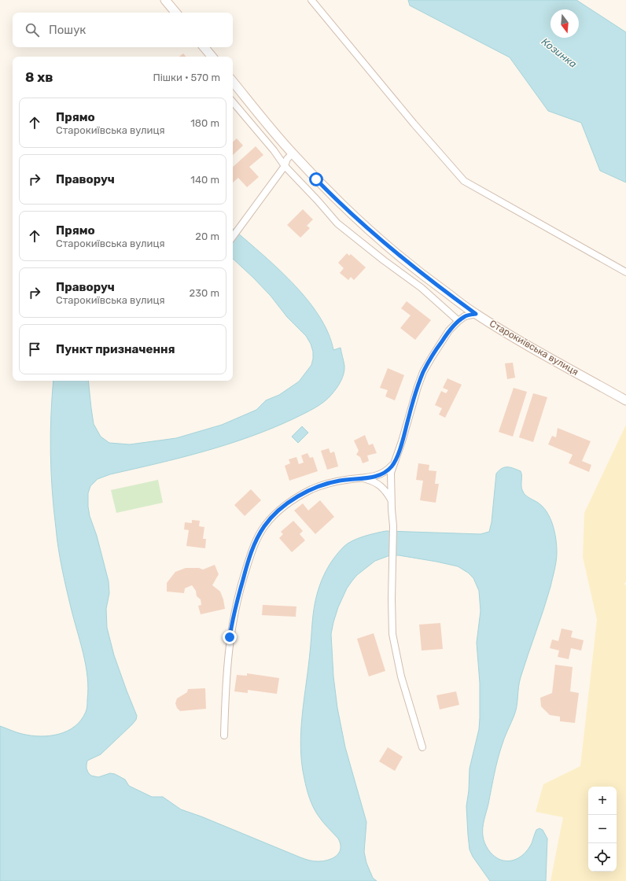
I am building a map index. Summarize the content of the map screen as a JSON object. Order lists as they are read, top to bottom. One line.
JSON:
{"streets":{"street":["Старокиївська вулиця"]},"water":["Козинка"],"north":"bottom","page":{"search":"Пошук","heading":["8 хв","Пішки · 570 m"],"list":[["Прямо","Старокиївська вулиця","180 m"],["Праворуч","140 m"],["Прямо","Старокиївська вулиця","20 m"],["Праворуч","Старокиївська вулиця","230 m"],"Пункт призначення"],"map_buttons":["+","−"]}}
